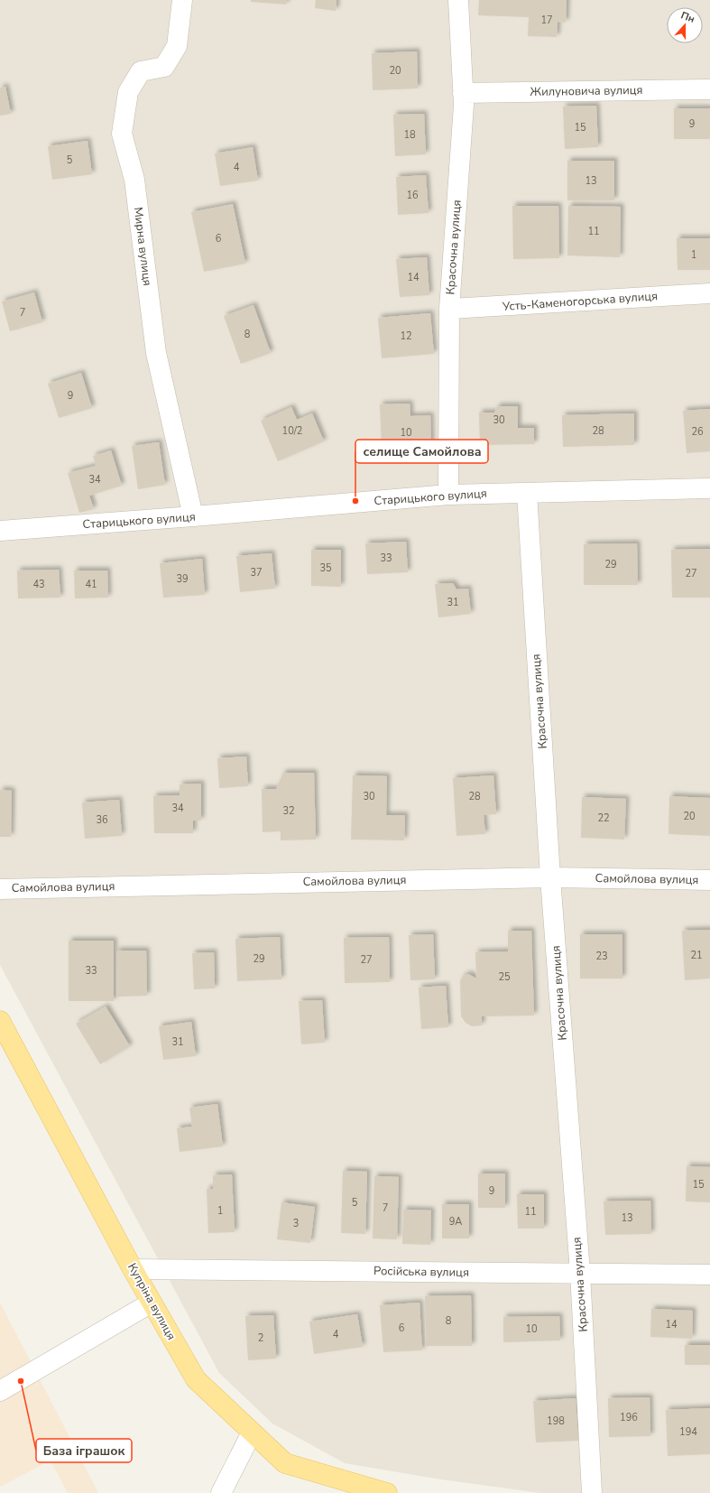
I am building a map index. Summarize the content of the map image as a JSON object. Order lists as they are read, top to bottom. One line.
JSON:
{"streets":{"main road":["Купріна вулиця"],"street":["Жилуновича вулиця","Мирна вулиця","Красочна вулиця","Усть-Каменогорська вулиця","Старицького вулиця","Самойлова вулиця","Російська вулиця"]},"crossings":[["Жилуновича вулиця","Красочна вулиця"],["Мирна вулиця","Старицького вулиця"],["Красочна вулиця","Усть-Каменогорська вулиця"],["Красочна вулиця","Старицького вулиця"],["Красочна вулиця","Самойлова вулиця"],["Красочна вулиця","Російська вулиця"],["Російська вулиця","Купріна вулиця"]],"places":["селище Самойлова","База іграшок"],"house_numbers":["17","20","9","15","18","5","4","13","16","11","6","1","14","7","8","12","9","30","10/2","28","26","10","34","33","29","35","37","27","39","43","41","31","30","28","34","32","20","22","36","21","23","29","27","33","25","31","15","9","5","7","1","11","13","9А","3","8","14","6","10","4","2","196","198","194"],"north":"top"}
